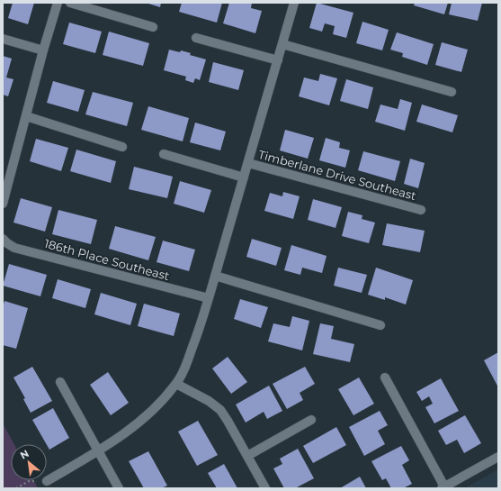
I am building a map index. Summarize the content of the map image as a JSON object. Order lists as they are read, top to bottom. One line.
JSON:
{"streets":{"street":["Timberlane Drive Southeast","186th Place Southeast"]},"crossings":[["Timberlane Drive Southeast","186th Place Southeast"]],"north":"top left"}
